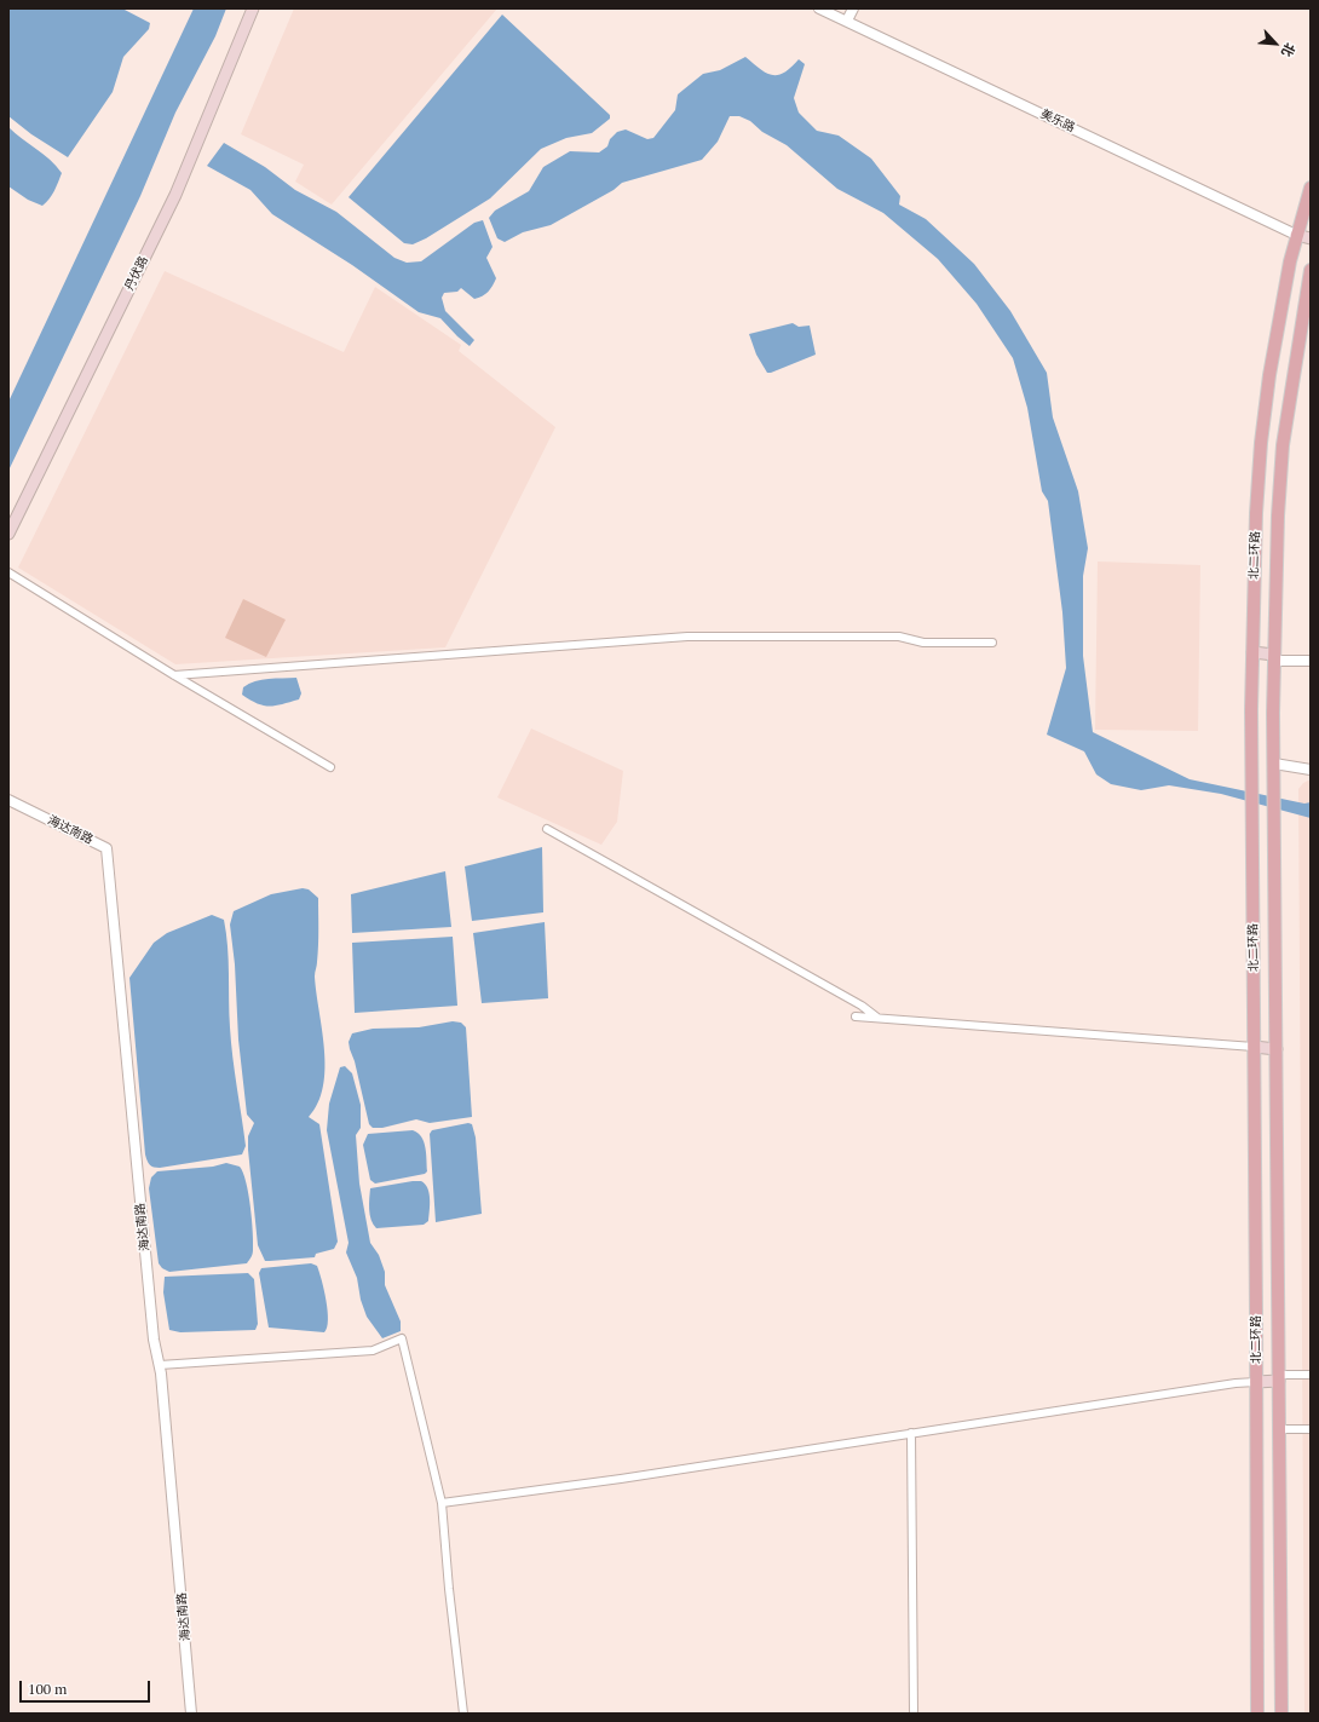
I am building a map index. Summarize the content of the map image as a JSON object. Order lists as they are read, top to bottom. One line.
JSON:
{"streets":{"main road":["丹伏路","北二环路"],"street":["美乐路","海达南路"]},"crossings":[["美乐路","北二环路"]],"scale_bar":"100 m","north":"bottom right"}
